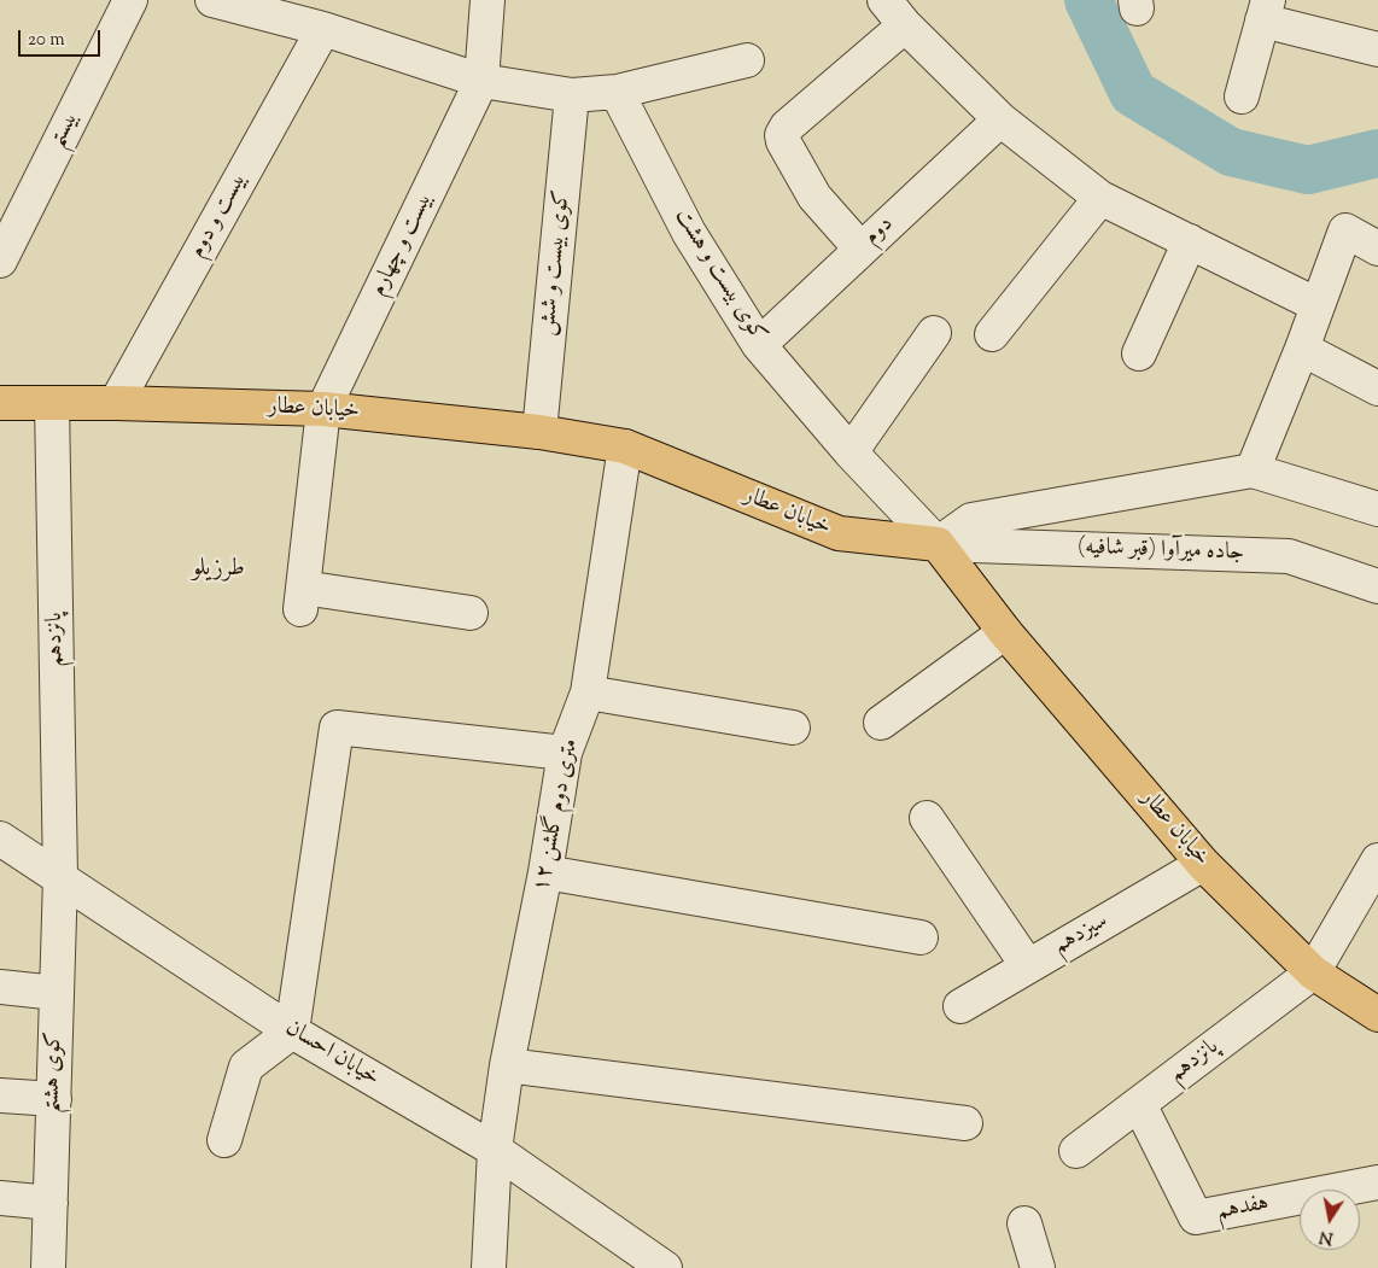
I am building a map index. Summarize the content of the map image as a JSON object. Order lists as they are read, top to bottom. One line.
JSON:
{"streets":{"main road":["خیابان عطار"],"street":["بیستم","بیست و دوم","دوم","بیست و چهارم","کوی بیست و شش","کوی بیست و هشت","جاده میرآوا (قبر شافیه)","پانزدهم","۱۲ متری دوم گلشن","سیزدهم","خیابان احسان","کوی هشتم","هفدهم"]},"crossings":[["بیست و دوم","خیابان عطار"],["دوم","کوی بیست و هشت"],["بیست و چهارم","خیابان عطار"],["کوی بیست و شش","خیابان عطار"],["کوی بیست و هشت","خیابان عطار"],["کوی بیست و هشت","جاده میرآوا (قبر شافیه)"],["خیابان عطار","جاده میرآوا (قبر شافیه)"],["خیابان عطار","پانزدهم"],["خیابان عطار","۱۲ متری دوم گلشن"],["خیابان عطار","سیزدهم"],["پانزدهم","خیابان احسان"],["پانزدهم","کوی هشتم"],["پانزدهم","هفدهم"],["۱۲ متری دوم گلشن","خیابان احسان"],["خیابان احسان","کوی هشتم"]],"districts":["طرزیلو"],"scale_bar":"20 m","north":"bottom"}
